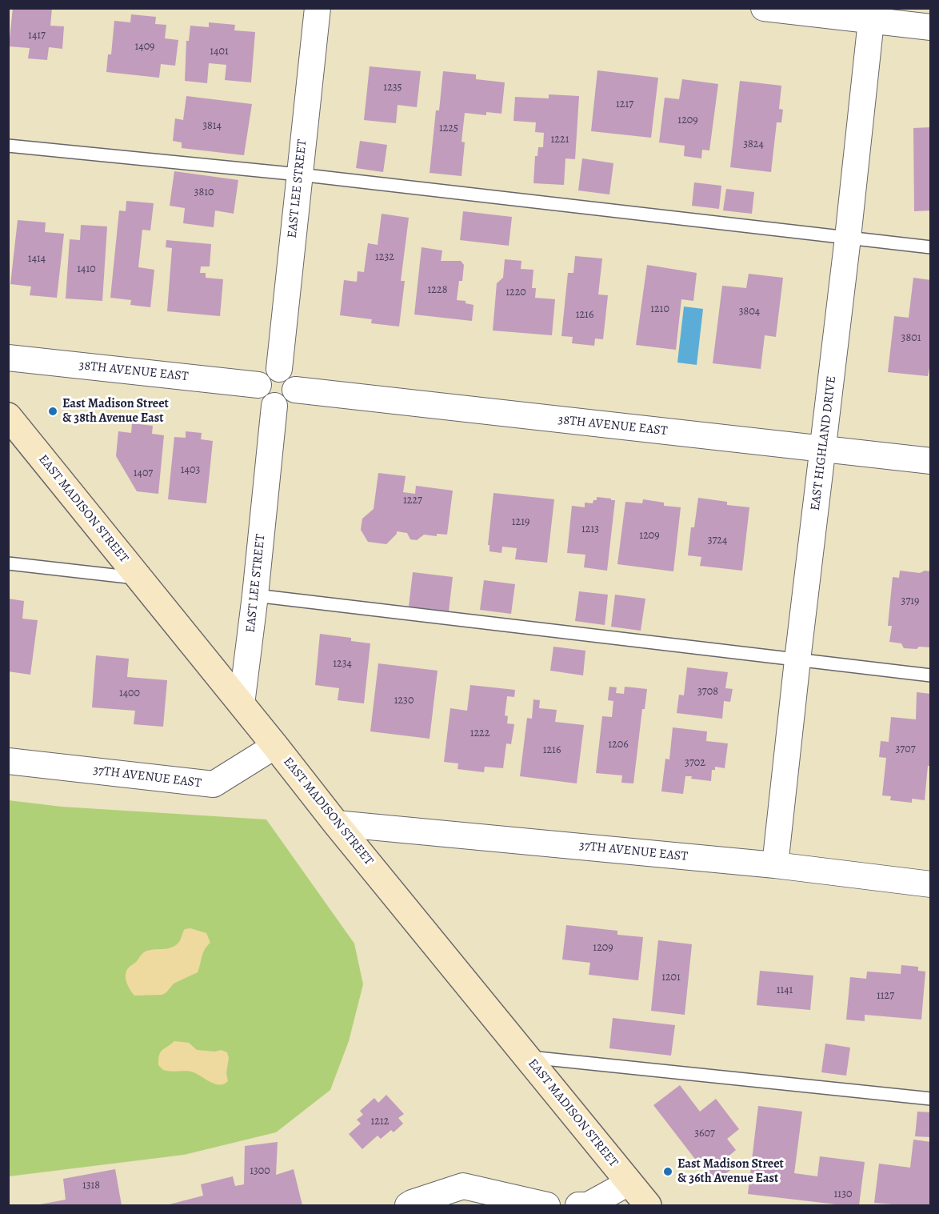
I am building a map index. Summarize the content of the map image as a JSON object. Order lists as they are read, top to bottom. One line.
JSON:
{"streets":{"main road":["EAST MADISON STREET"],"street":["EAST LEE STREET","38TH AVENUE EAST","EAST HIGHLAND DRIVE","37TH AVENUE EAST"]},"crossings":[["EAST LEE STREET","38TH AVENUE EAST"],["EAST LEE STREET","EAST MADISON STREET"],["38TH AVENUE EAST","EAST HIGHLAND DRIVE"],["EAST HIGHLAND DRIVE","37TH AVENUE EAST"],["EAST MADISON STREET","37TH AVENUE EAST"]],"places":["East Madison Street & 38th Avenue East","East Madison Street & 36th Avenue East"],"house_numbers":["1417","1409","1401","1235","1217","1209","3814","1225","1221","3824","3810","1232","1414","1410","1228","1220","1210","3804","1216","3801","1403","1407","1227","1219","1213","1209","3724","3719","1234","3708","1400","1230","1222","1206","3707","1216","3702","1209","1201","1141","1127","1212","3607","1300","1318","1130"]}
